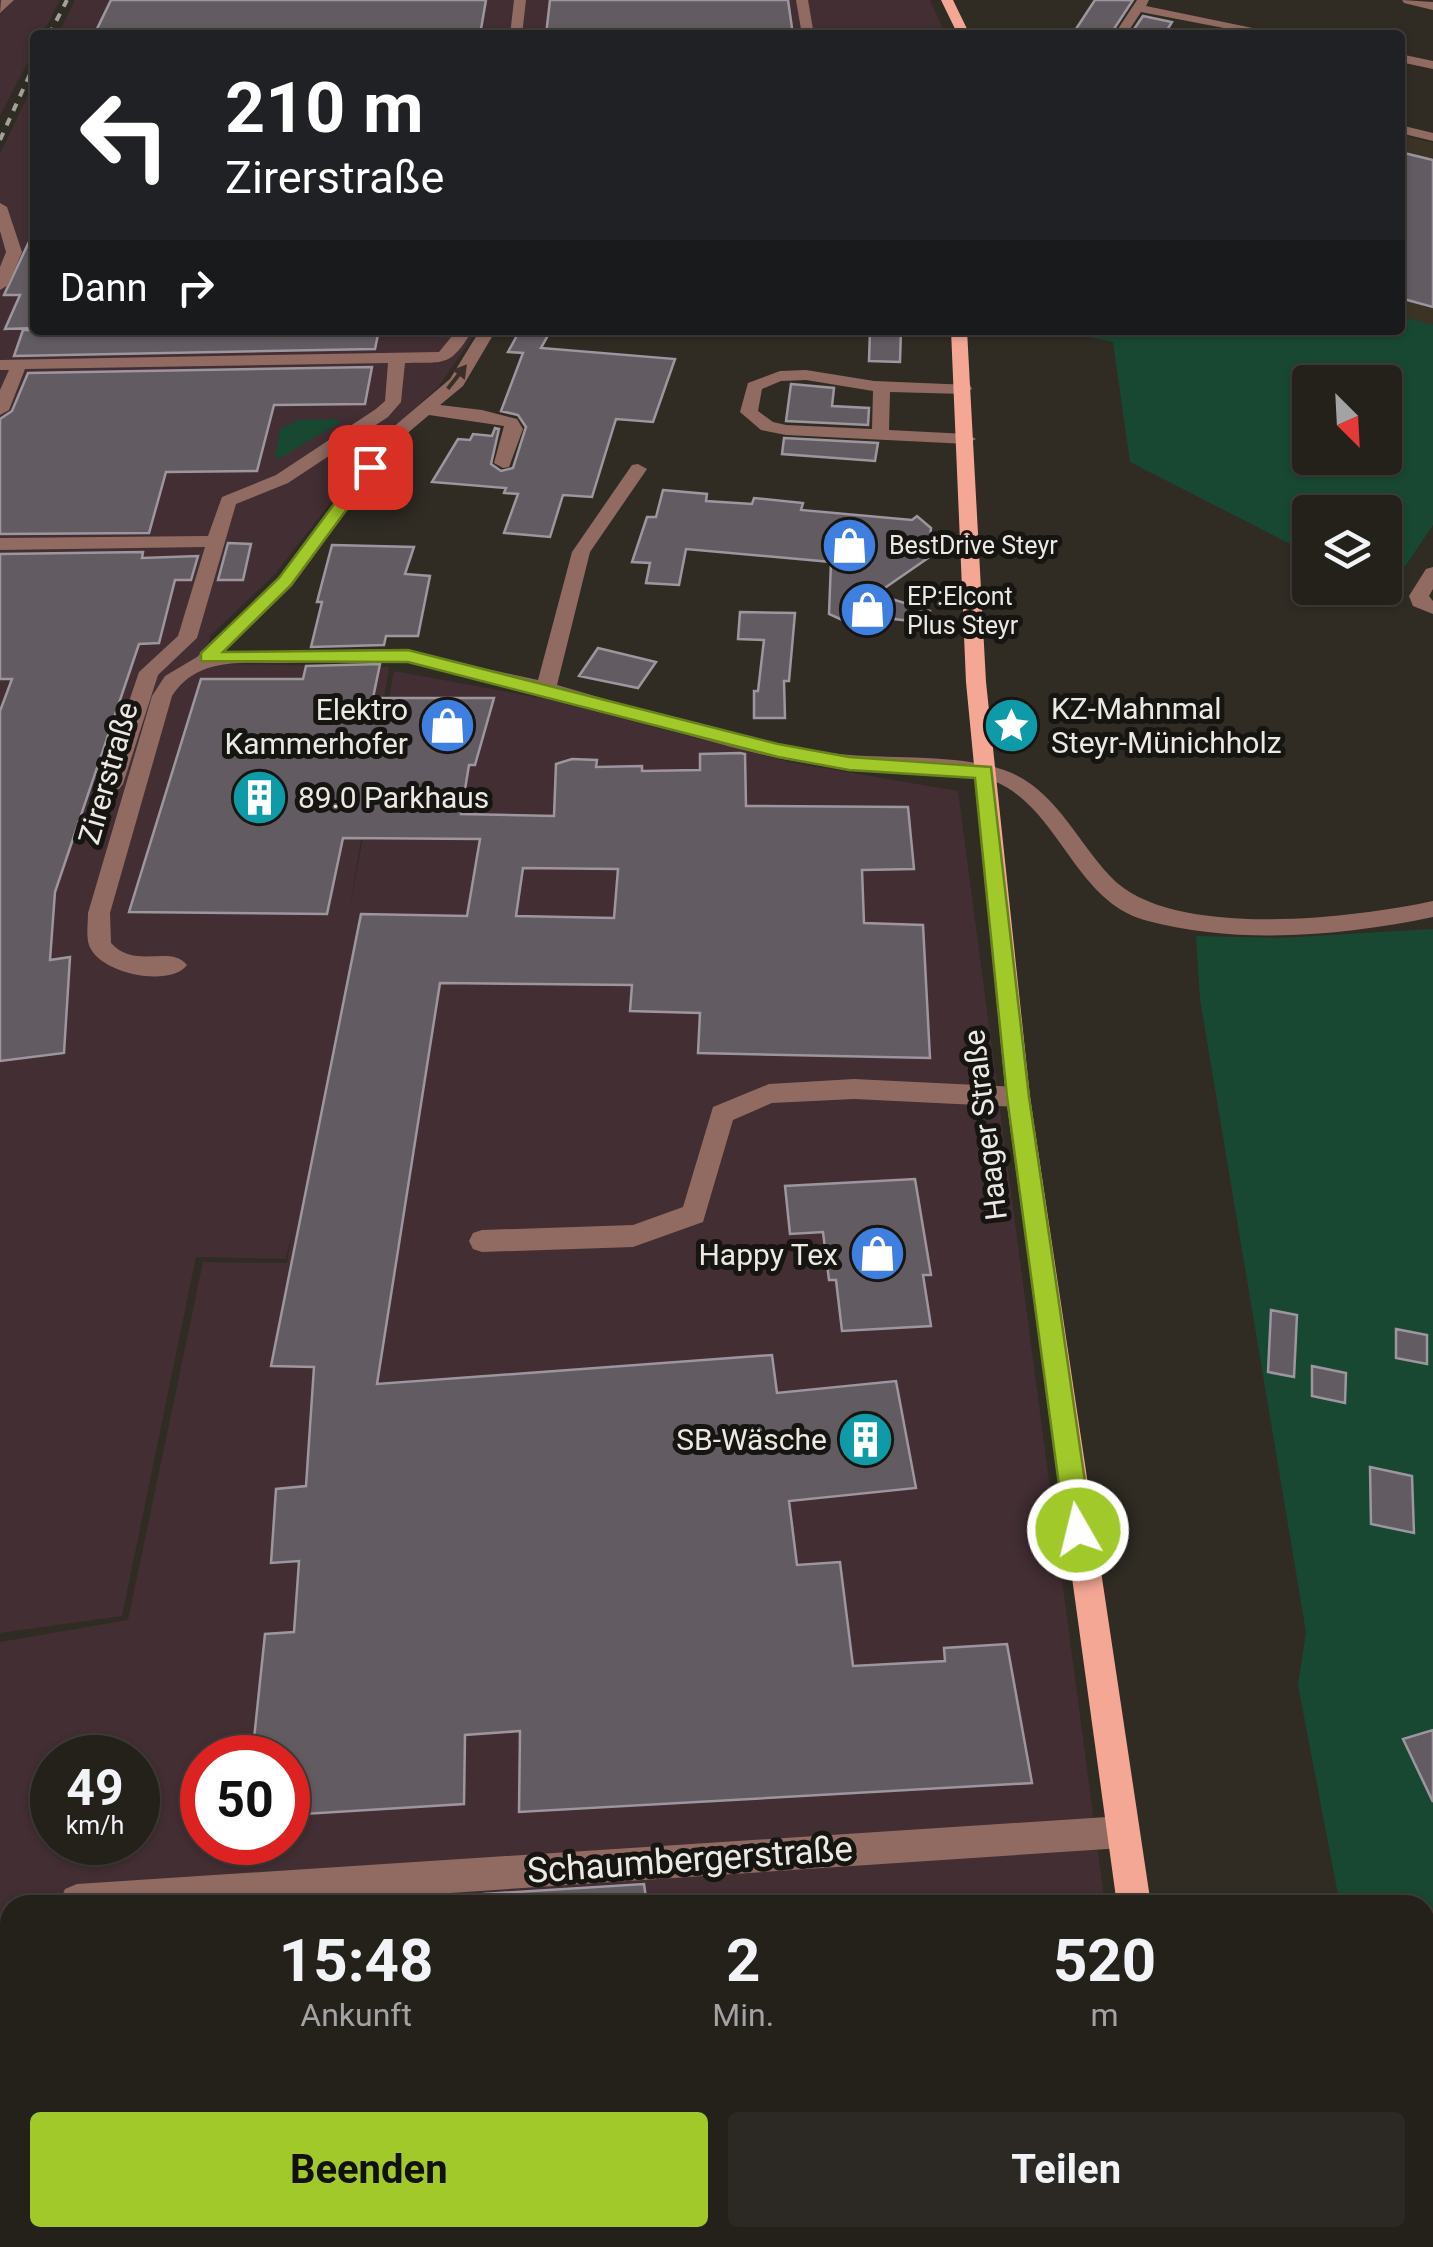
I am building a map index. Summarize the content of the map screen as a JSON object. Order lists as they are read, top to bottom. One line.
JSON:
{"streets":{"main road":["Haager Straße"],"street":["Zirerstraße","Schaumbergerstraße"]},"crossings":[["Haager Straße","Schaumbergerstraße"]],"places":{"shop":["BestDrive Steyr","EP:Elcont Plus Steyr","Elektro Kammerhofer","Happy Tex"],"place":["KZ-Mahnmal Steyr-Münichholz"],"building":["89.0 Parkhaus","SB-Wäsche"]},"north":"bottom right","page":{"turn":["210 m","Zirerstraße"],"then":"Dann","speed":"49 km/h","limit":"50","eta":["15:48","Ankunft","2","Min.","520","m"],"buttons":["Beenden","Teilen"]}}
